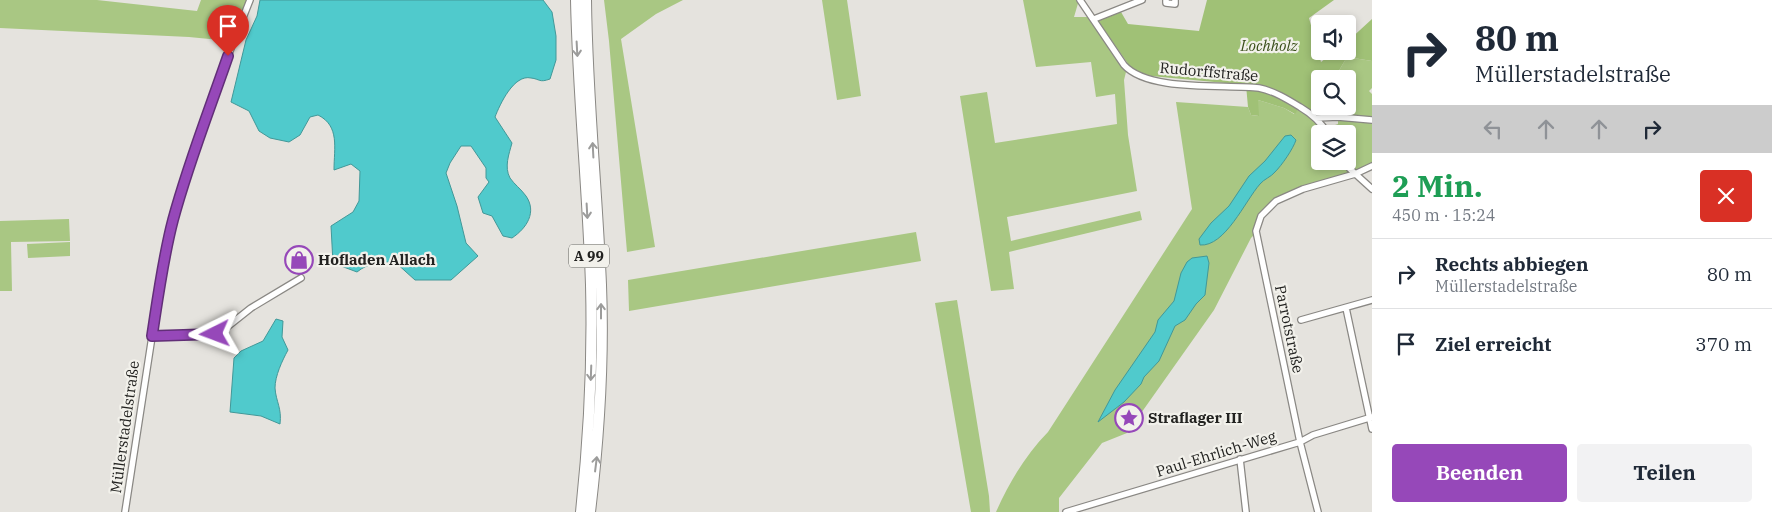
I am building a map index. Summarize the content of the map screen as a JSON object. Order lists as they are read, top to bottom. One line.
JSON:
{"streets":{"highway":["A 99"],"street":["Rudorffstraße","Parrotstraße","Müllerstadelstraße","Paul-Ehrlich-Weg"]},"crossings":[["Parrotstraße","Paul-Ehrlich-Weg"]],"parks":["Lochholz"],"places":{"shop":["Hofladen Allach"],"place":["Straflager III"]},"page":{"turn":["80 m","Müllerstadelstraße"],"heading":["2 Min.","450 m · 15:24"],"list":[{"name":"Rechts abbiegen","note":"Müllerstadelstraße","value":"80 m"},{"name":"Ziel erreicht","value":"370 m"}],"buttons":["Beenden","Teilen"]}}
